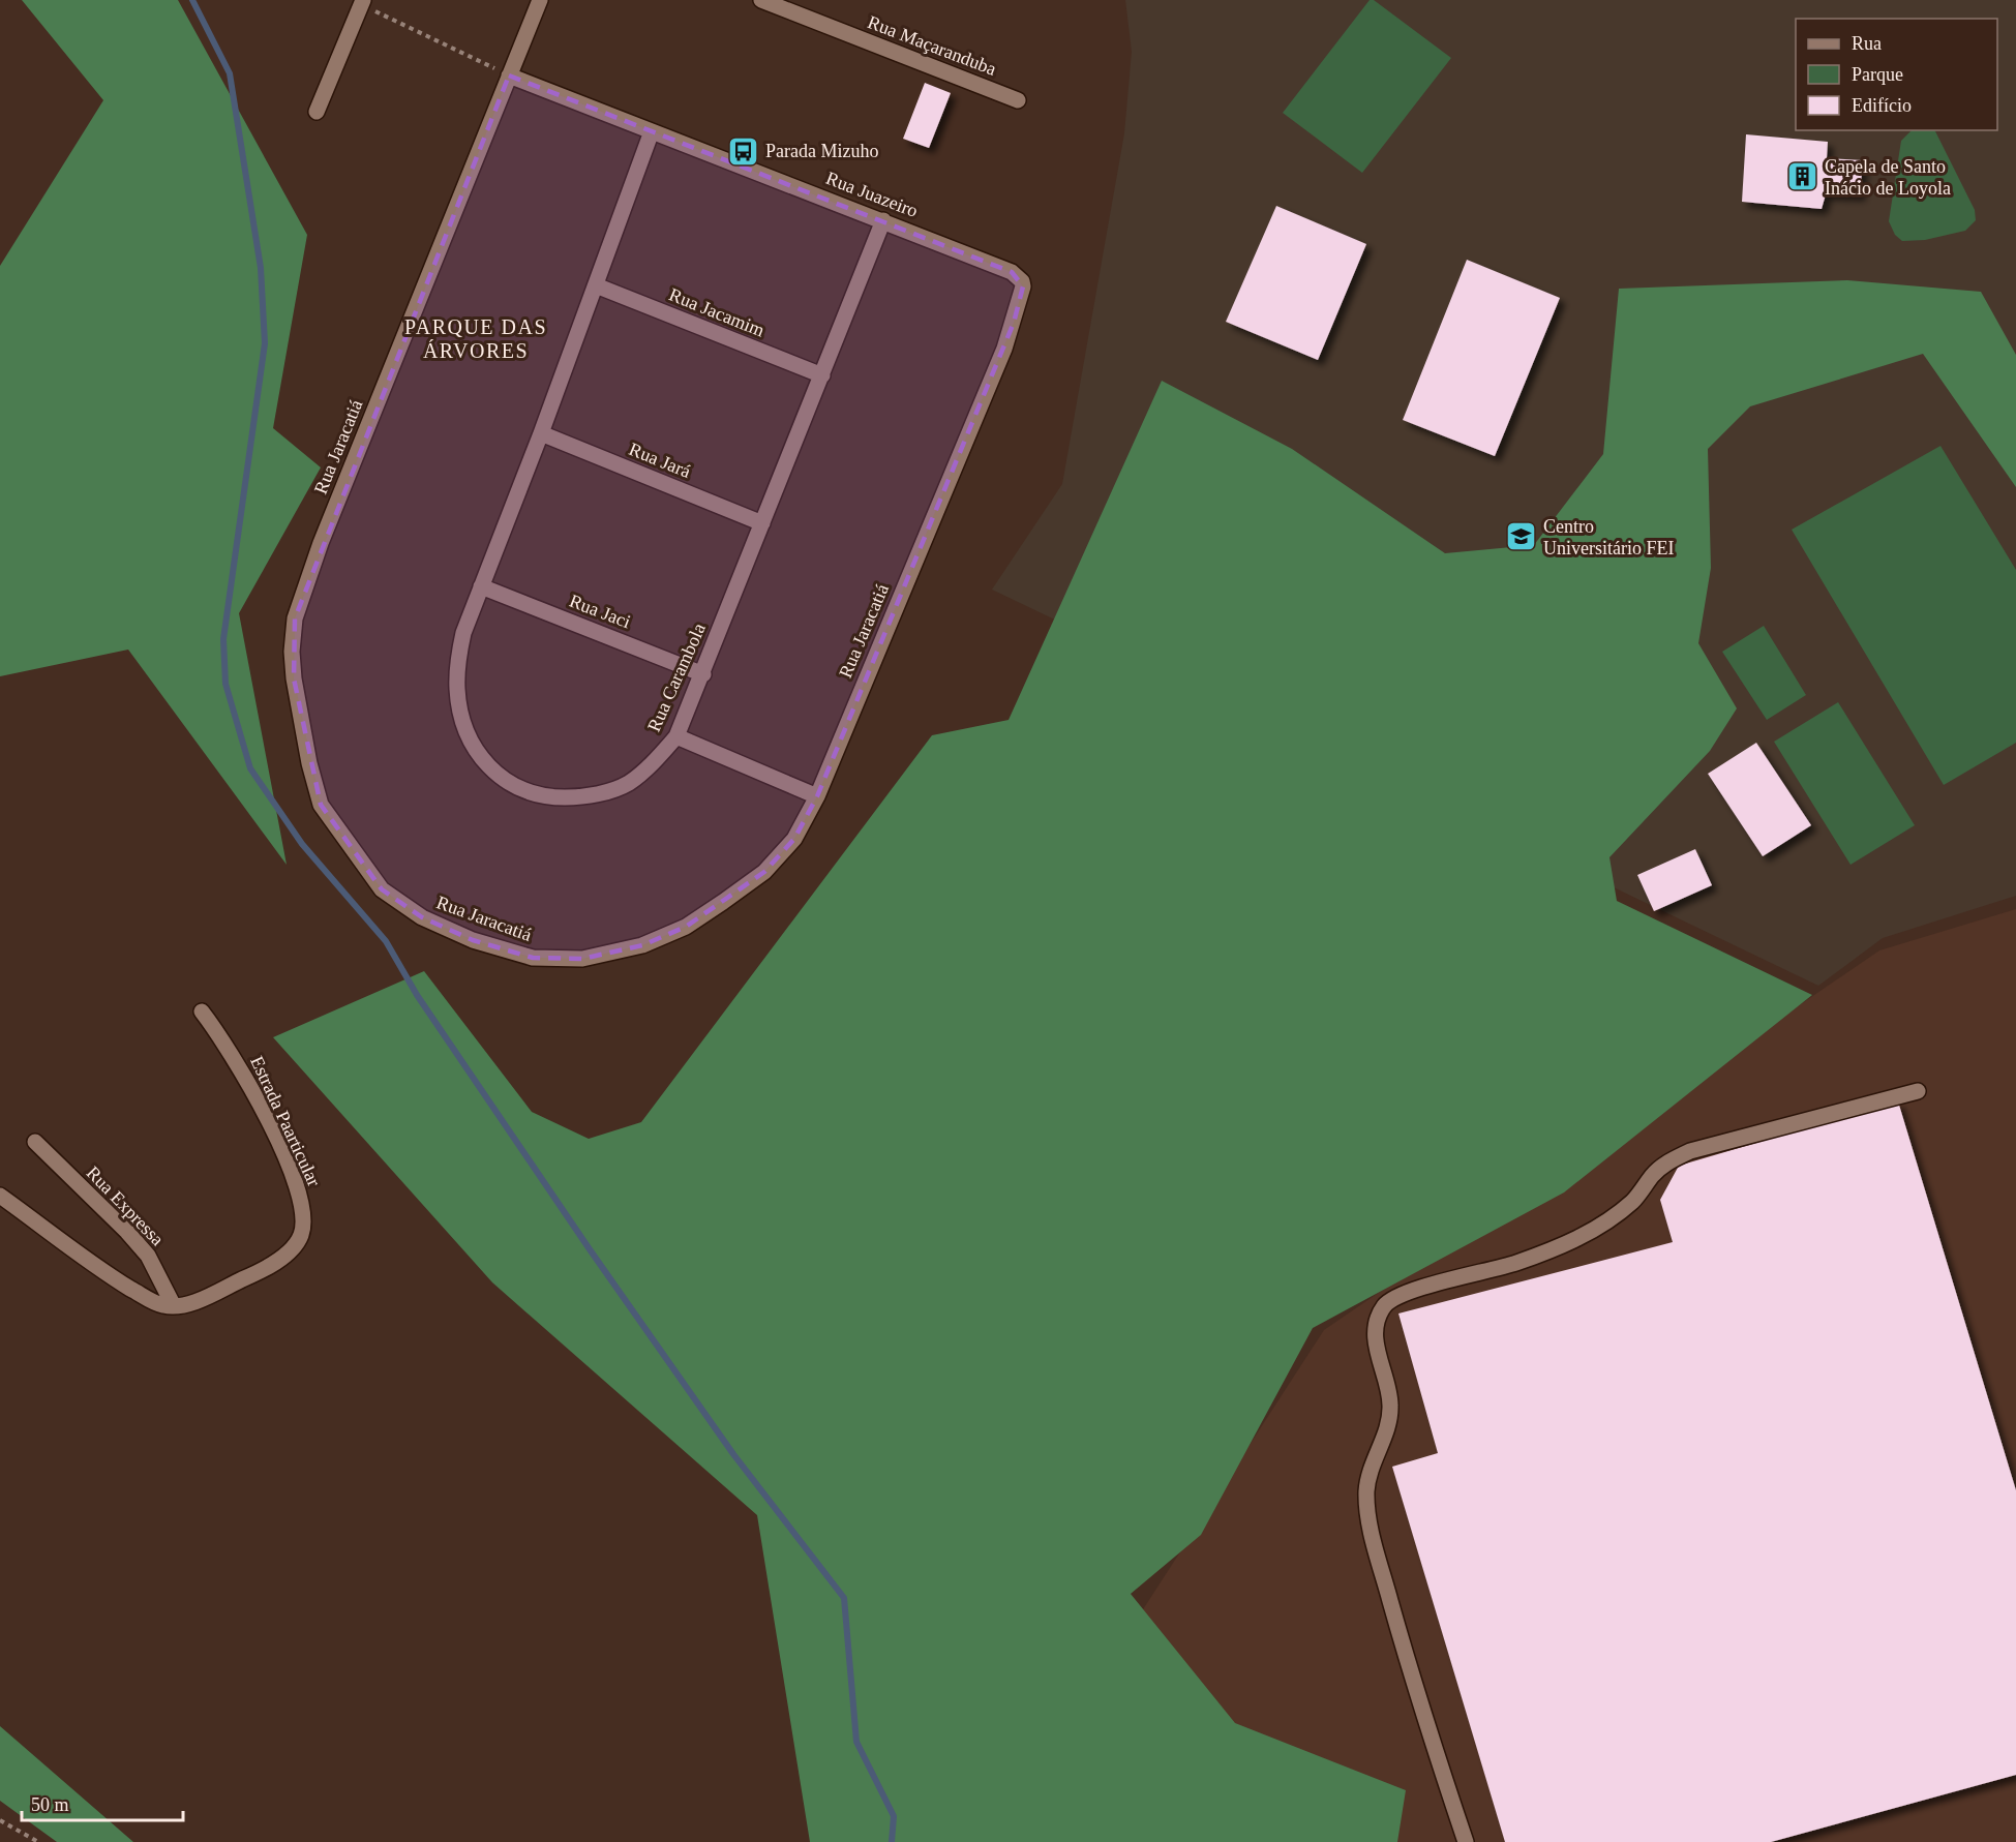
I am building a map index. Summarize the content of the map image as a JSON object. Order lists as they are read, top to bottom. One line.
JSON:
{"streets":{"street":["Rua Maçaranduba","Rua Juazeiro","Rua Jacamim","Rua Jaracatiá","Rua Jará","Rua Jaci","Rua Carambola","Estrada Paarticular","Rua Expressa"]},"crossings":[["Rua Juazeiro","Rua Jaracatiá"],["Rua Juazeiro","Rua Carambola"],["Rua Jacamim","Rua Carambola"],["Rua Jará","Rua Carambola"],["Rua Jaci","Rua Carambola"],["Estrada Paarticular","Rua Expressa"]],"districts":["PARQUE DAS ÁRVORES"],"places":{"bus stop":["Parada Mizuho"],"building":["Capela de Santo Inácio de Loyola"],"school or university":["Centro Universitário FEI"]},"legend":["Rua","Parque","Edifício"],"scale_bar":"50 m"}
